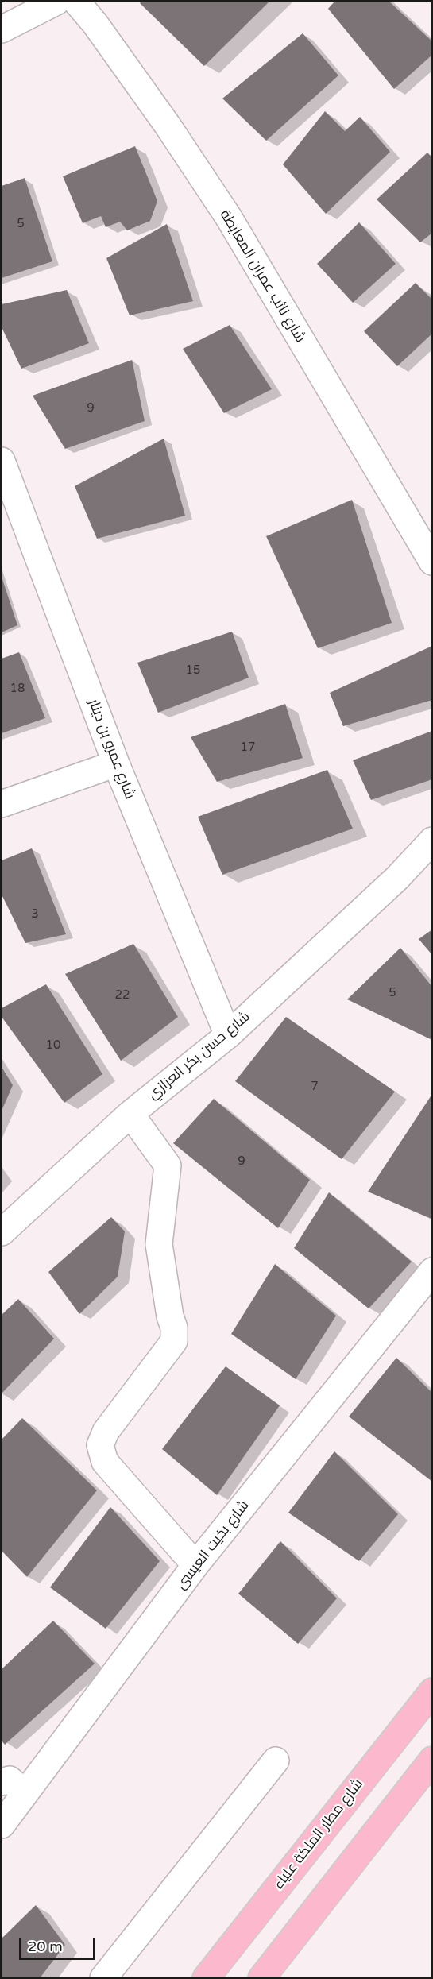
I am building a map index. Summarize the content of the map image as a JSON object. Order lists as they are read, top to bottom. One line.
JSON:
{"streets":{"highway":["شارع مطار الملكة علياء"],"street":["شارع نائب عمران المعايطة","شارع عمرو بن دينار","شارع حسن بكر العزازي","شارع بخيت العيسى"]},"crossings":[["شارع عمرو بن دينار","شارع حسن بكر العزازي"]],"house_numbers":["5","9","15","18","17","3","5","22","10","7","9"],"scale_bar":"20 m"}
